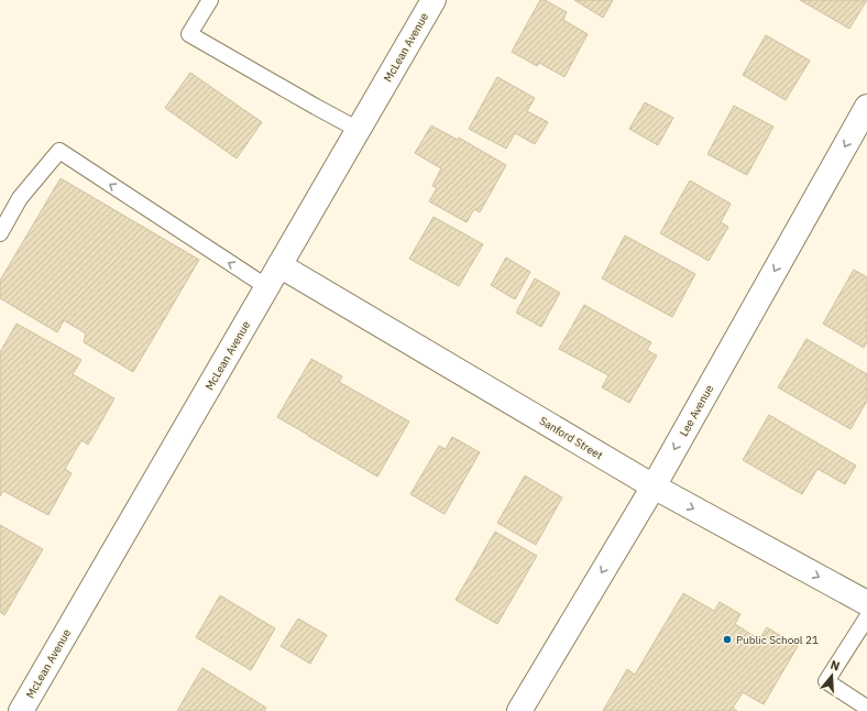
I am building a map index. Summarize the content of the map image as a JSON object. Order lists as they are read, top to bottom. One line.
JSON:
{"streets":{"street":["McLean Avenue","Lee Avenue","Sanford Street"]},"crossings":[["McLean Avenue","Sanford Street"],["Lee Avenue","Sanford Street"]],"one_way":["Lee Avenue","Sanford Street"],"places":["Public School 21"],"north":"top"}
